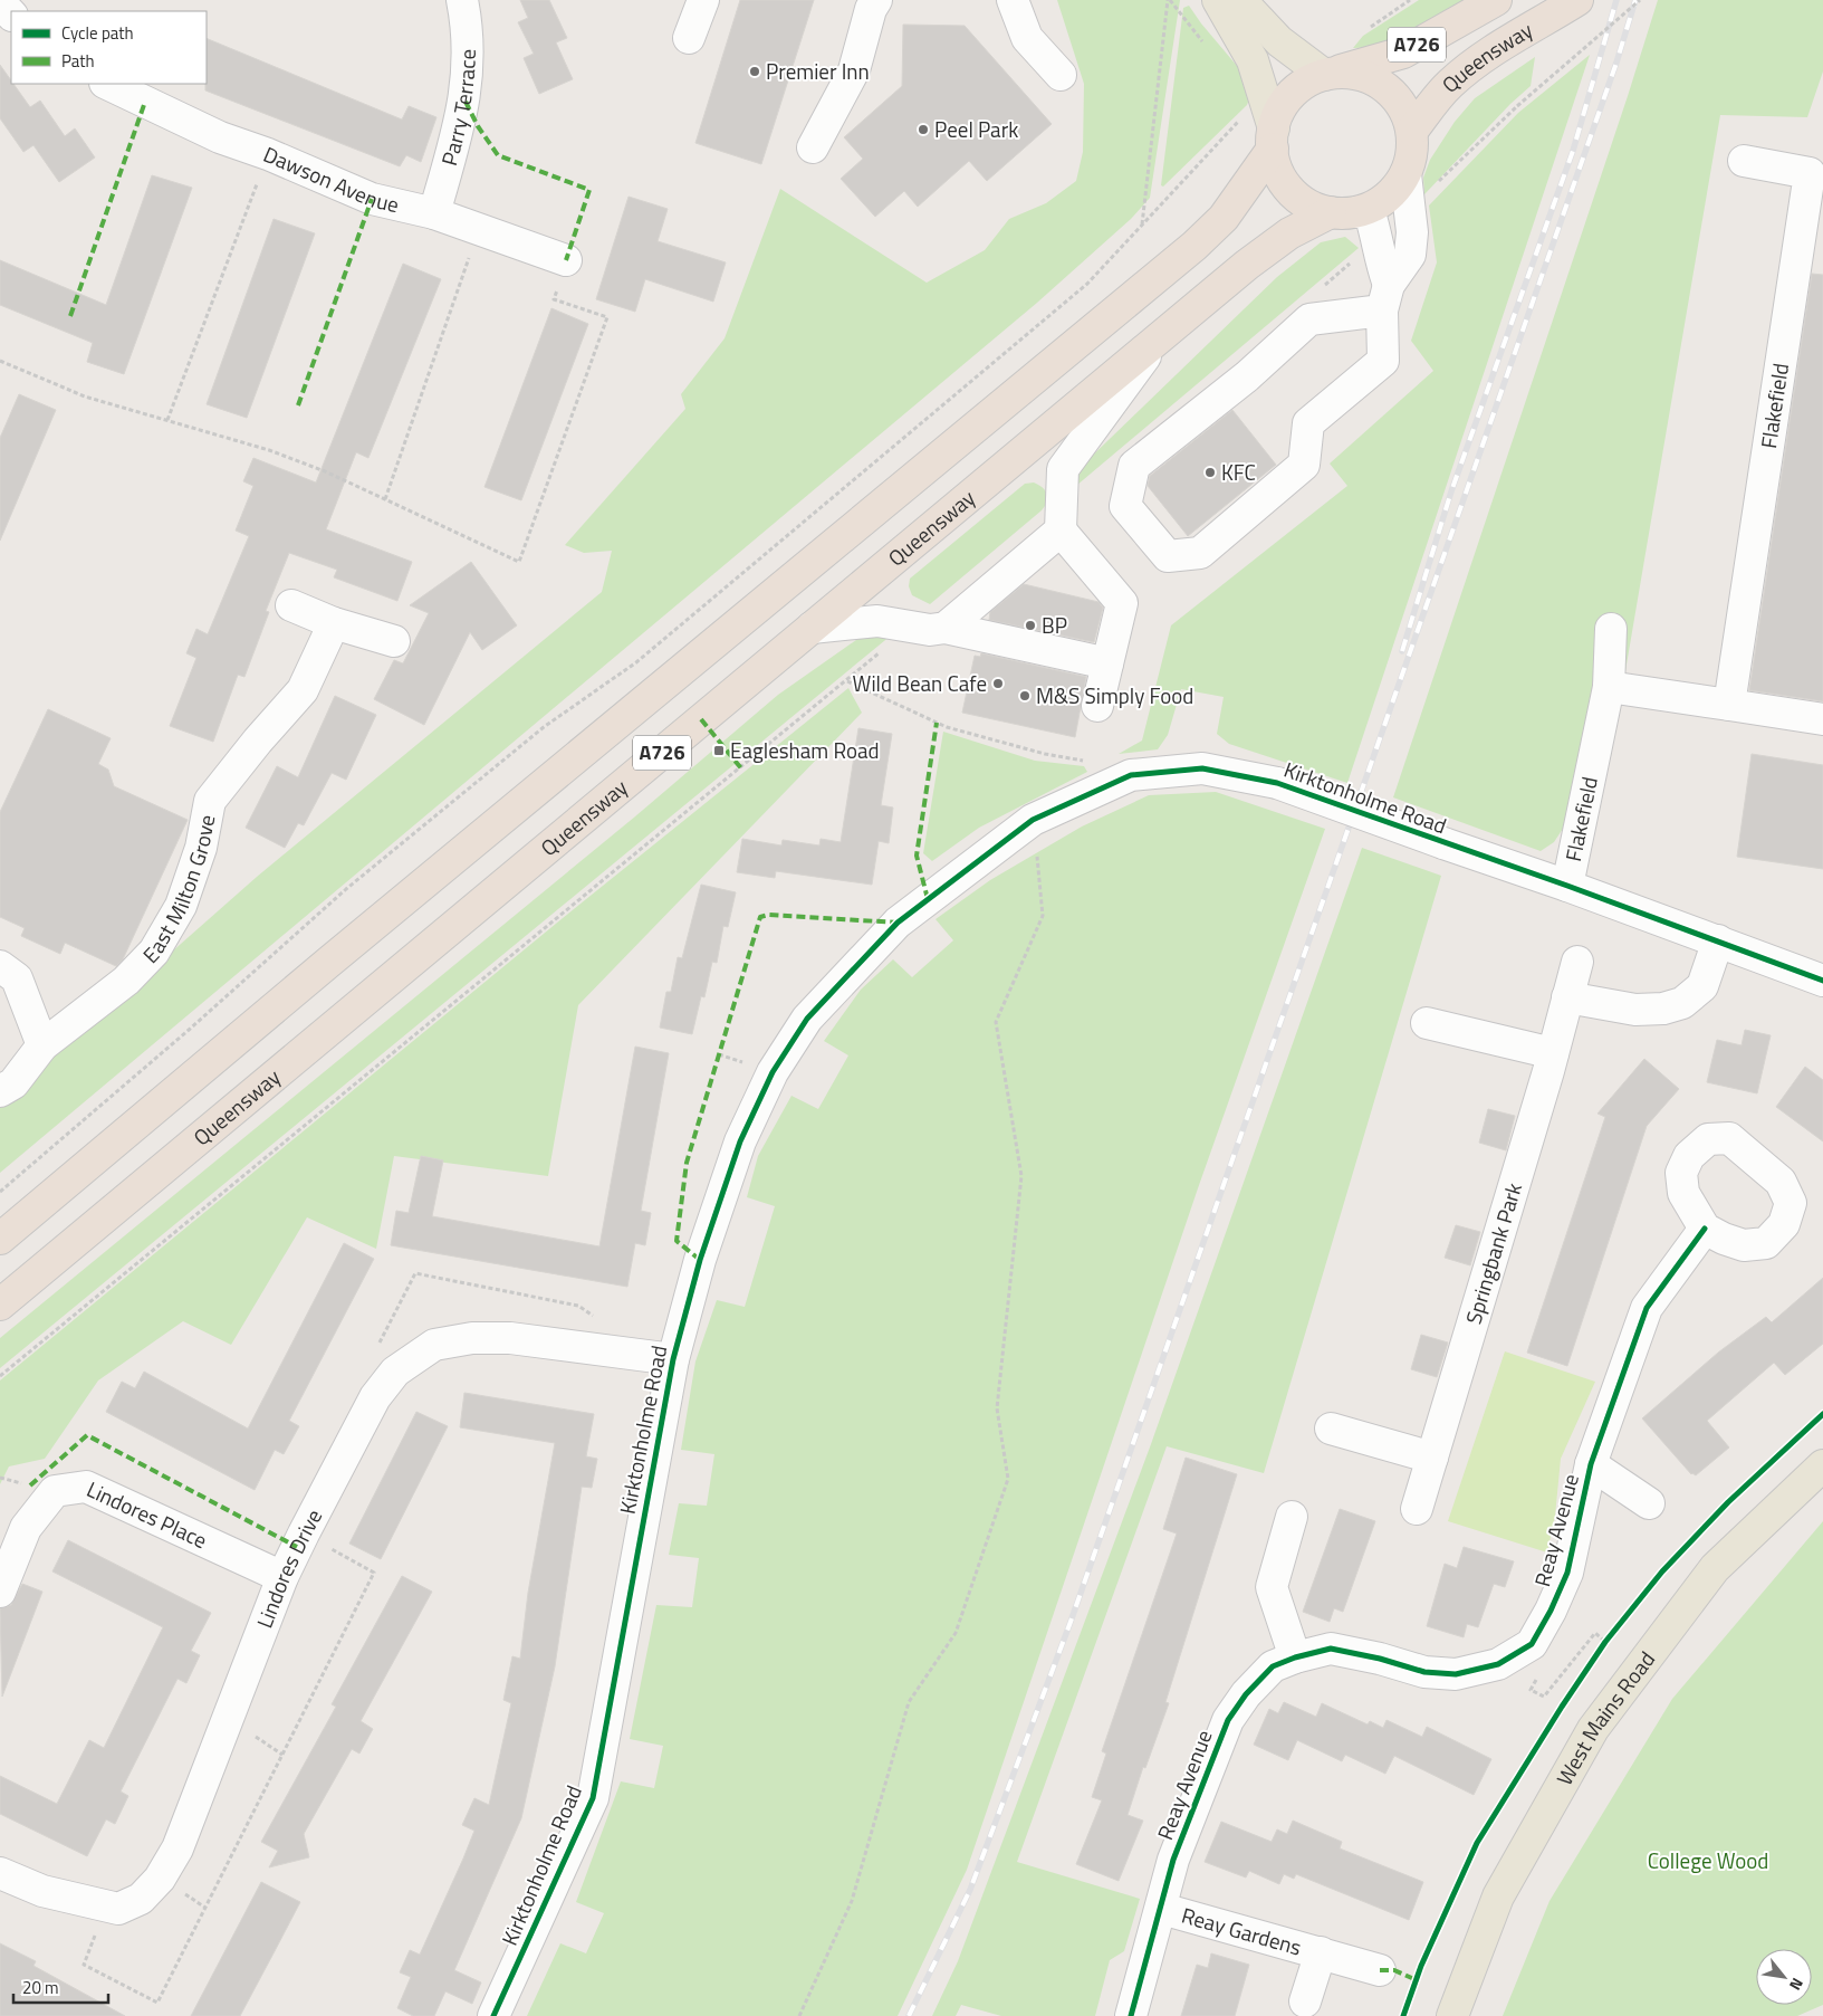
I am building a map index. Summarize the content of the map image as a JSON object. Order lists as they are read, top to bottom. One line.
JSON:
{"streets":{"highway":["A726","Queensway"],"main road":["West Mains Road"],"street":["Parry Terrace","Dawson Avenue","Flakefield","Kirktonholme Road","East Milton Grove","Springbank Park","Lindores Place","Reay Avenue","Lindores Drive","Reay Gardens"]},"crossings":[["A726","Queensway"],["Parry Terrace","Dawson Avenue"],["Flakefield","Kirktonholme Road"],["Kirktonholme Road","Lindores Drive"],["Lindores Place","Lindores Drive"],["Reay Avenue","Reay Gardens"]],"parks":["College Wood"],"places":{"other":["Premier Inn","Peel Park","KFC","BP","Wild Bean Cafe","M&S Simply Food"],"transit":["Eaglesham Road"]},"legend":["Cycle path","Path"],"scale_bar":"20 m","north":"bottom right"}
